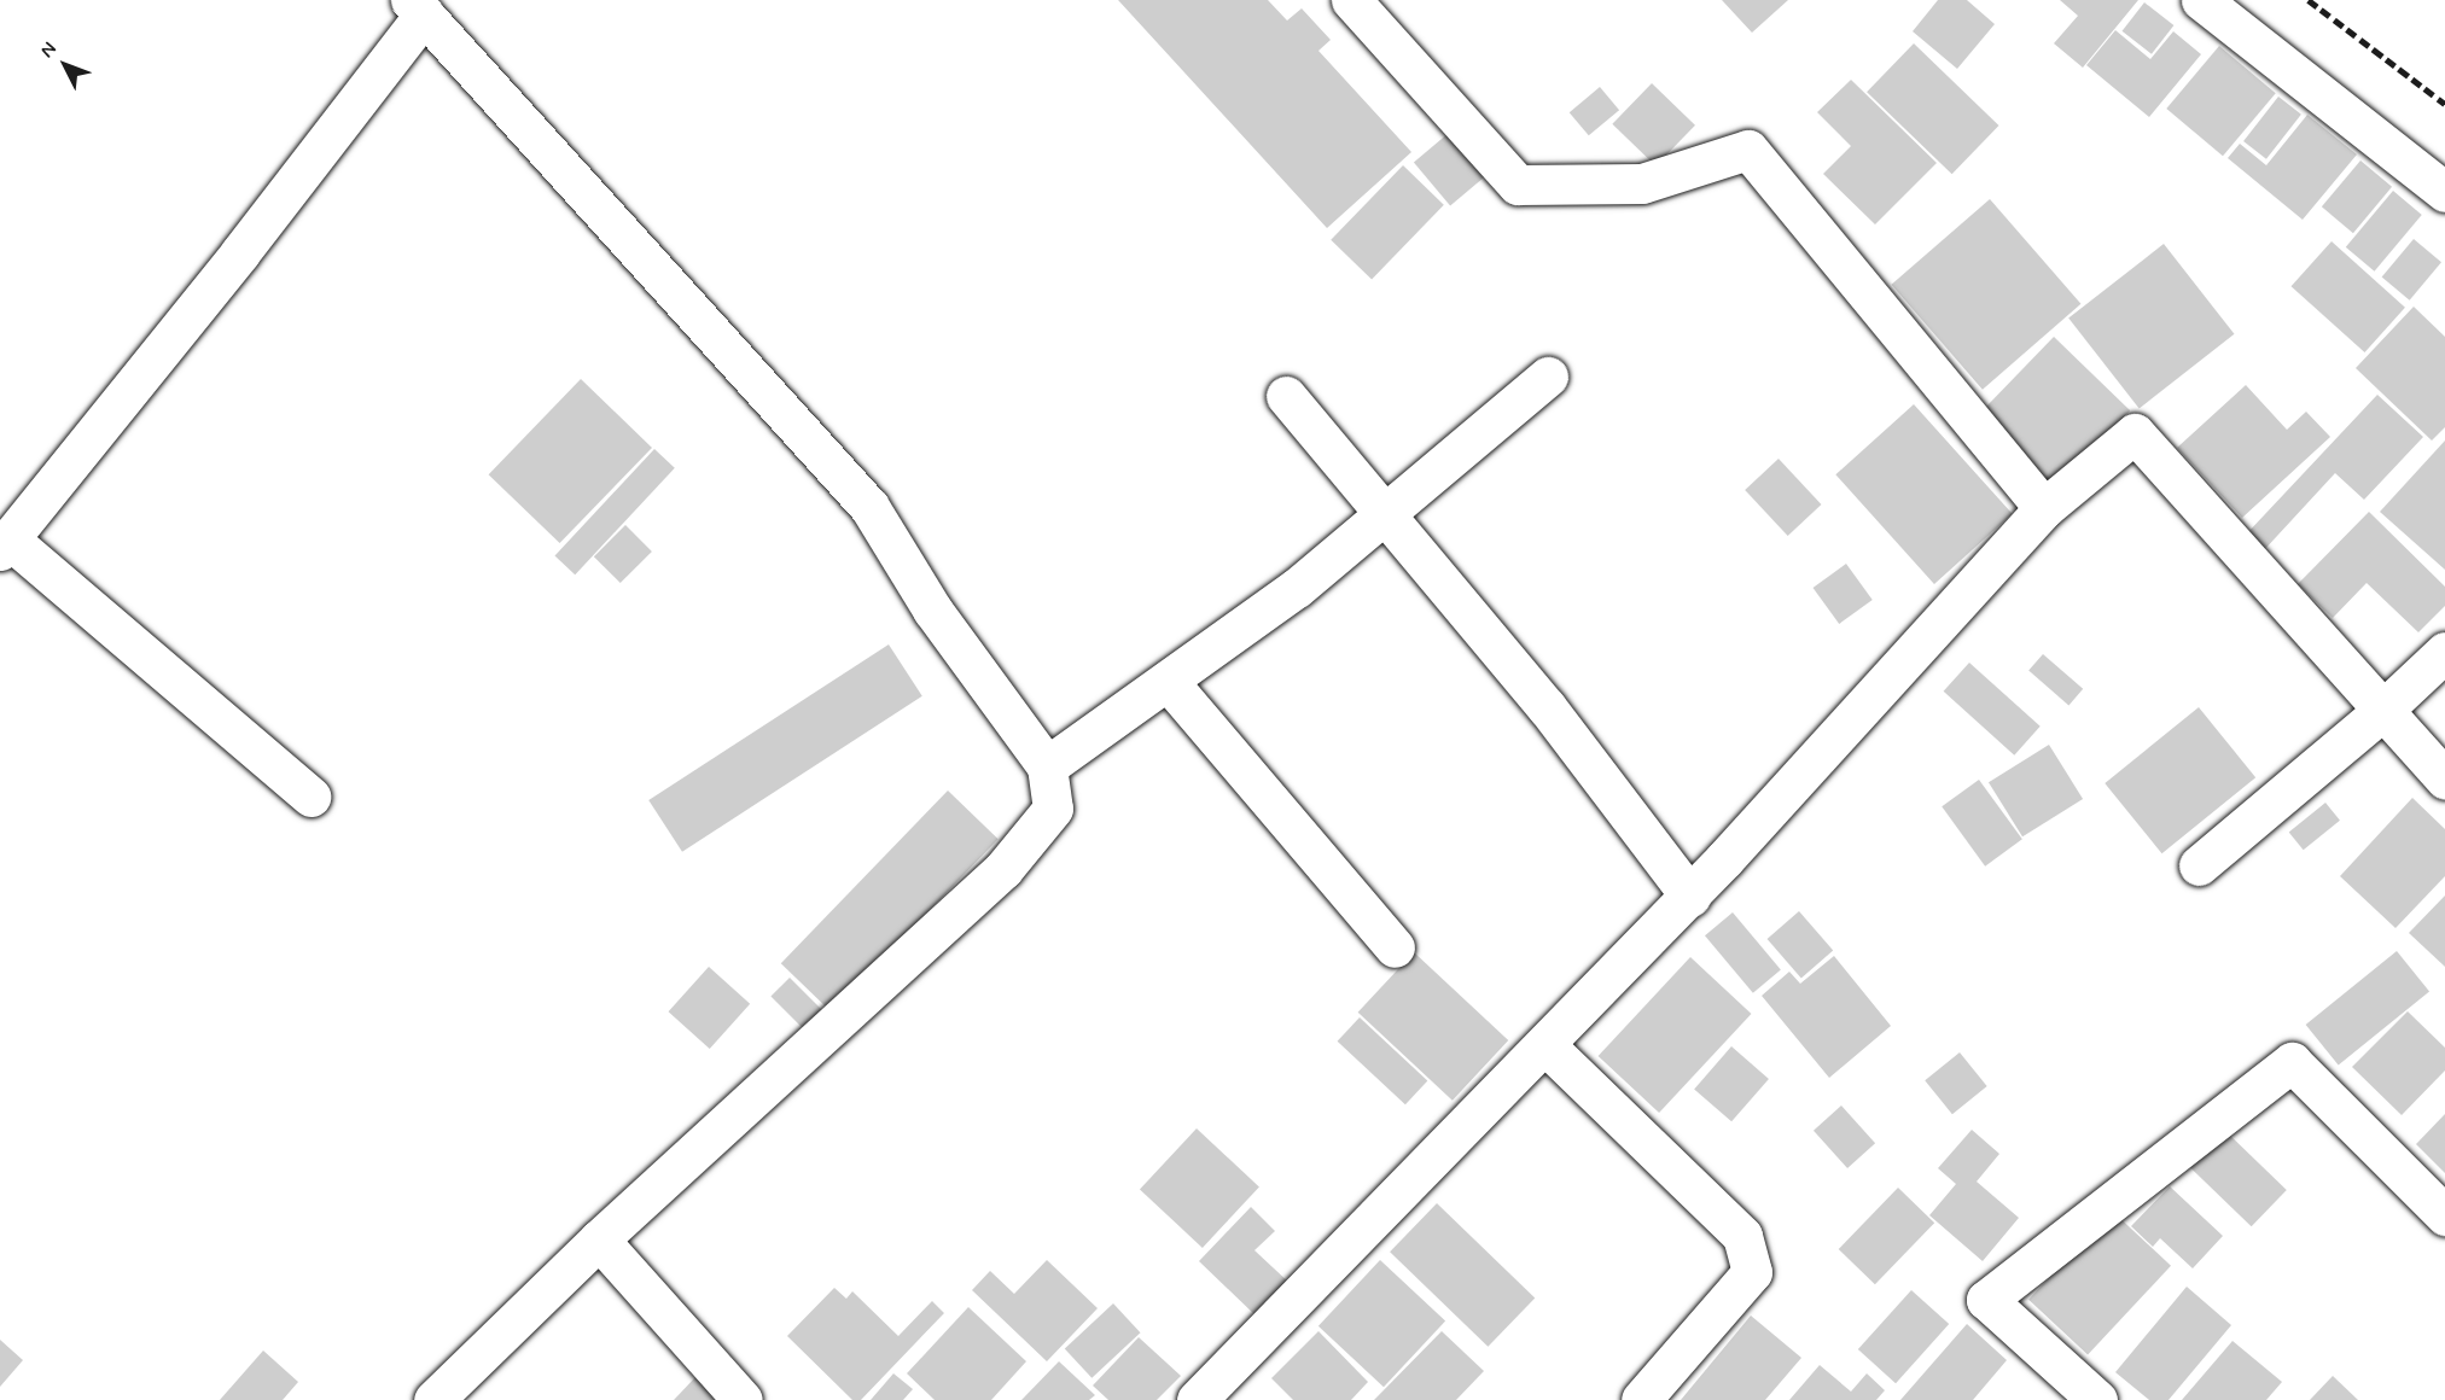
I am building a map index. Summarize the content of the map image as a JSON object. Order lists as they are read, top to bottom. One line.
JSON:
{"north":"top left"}
